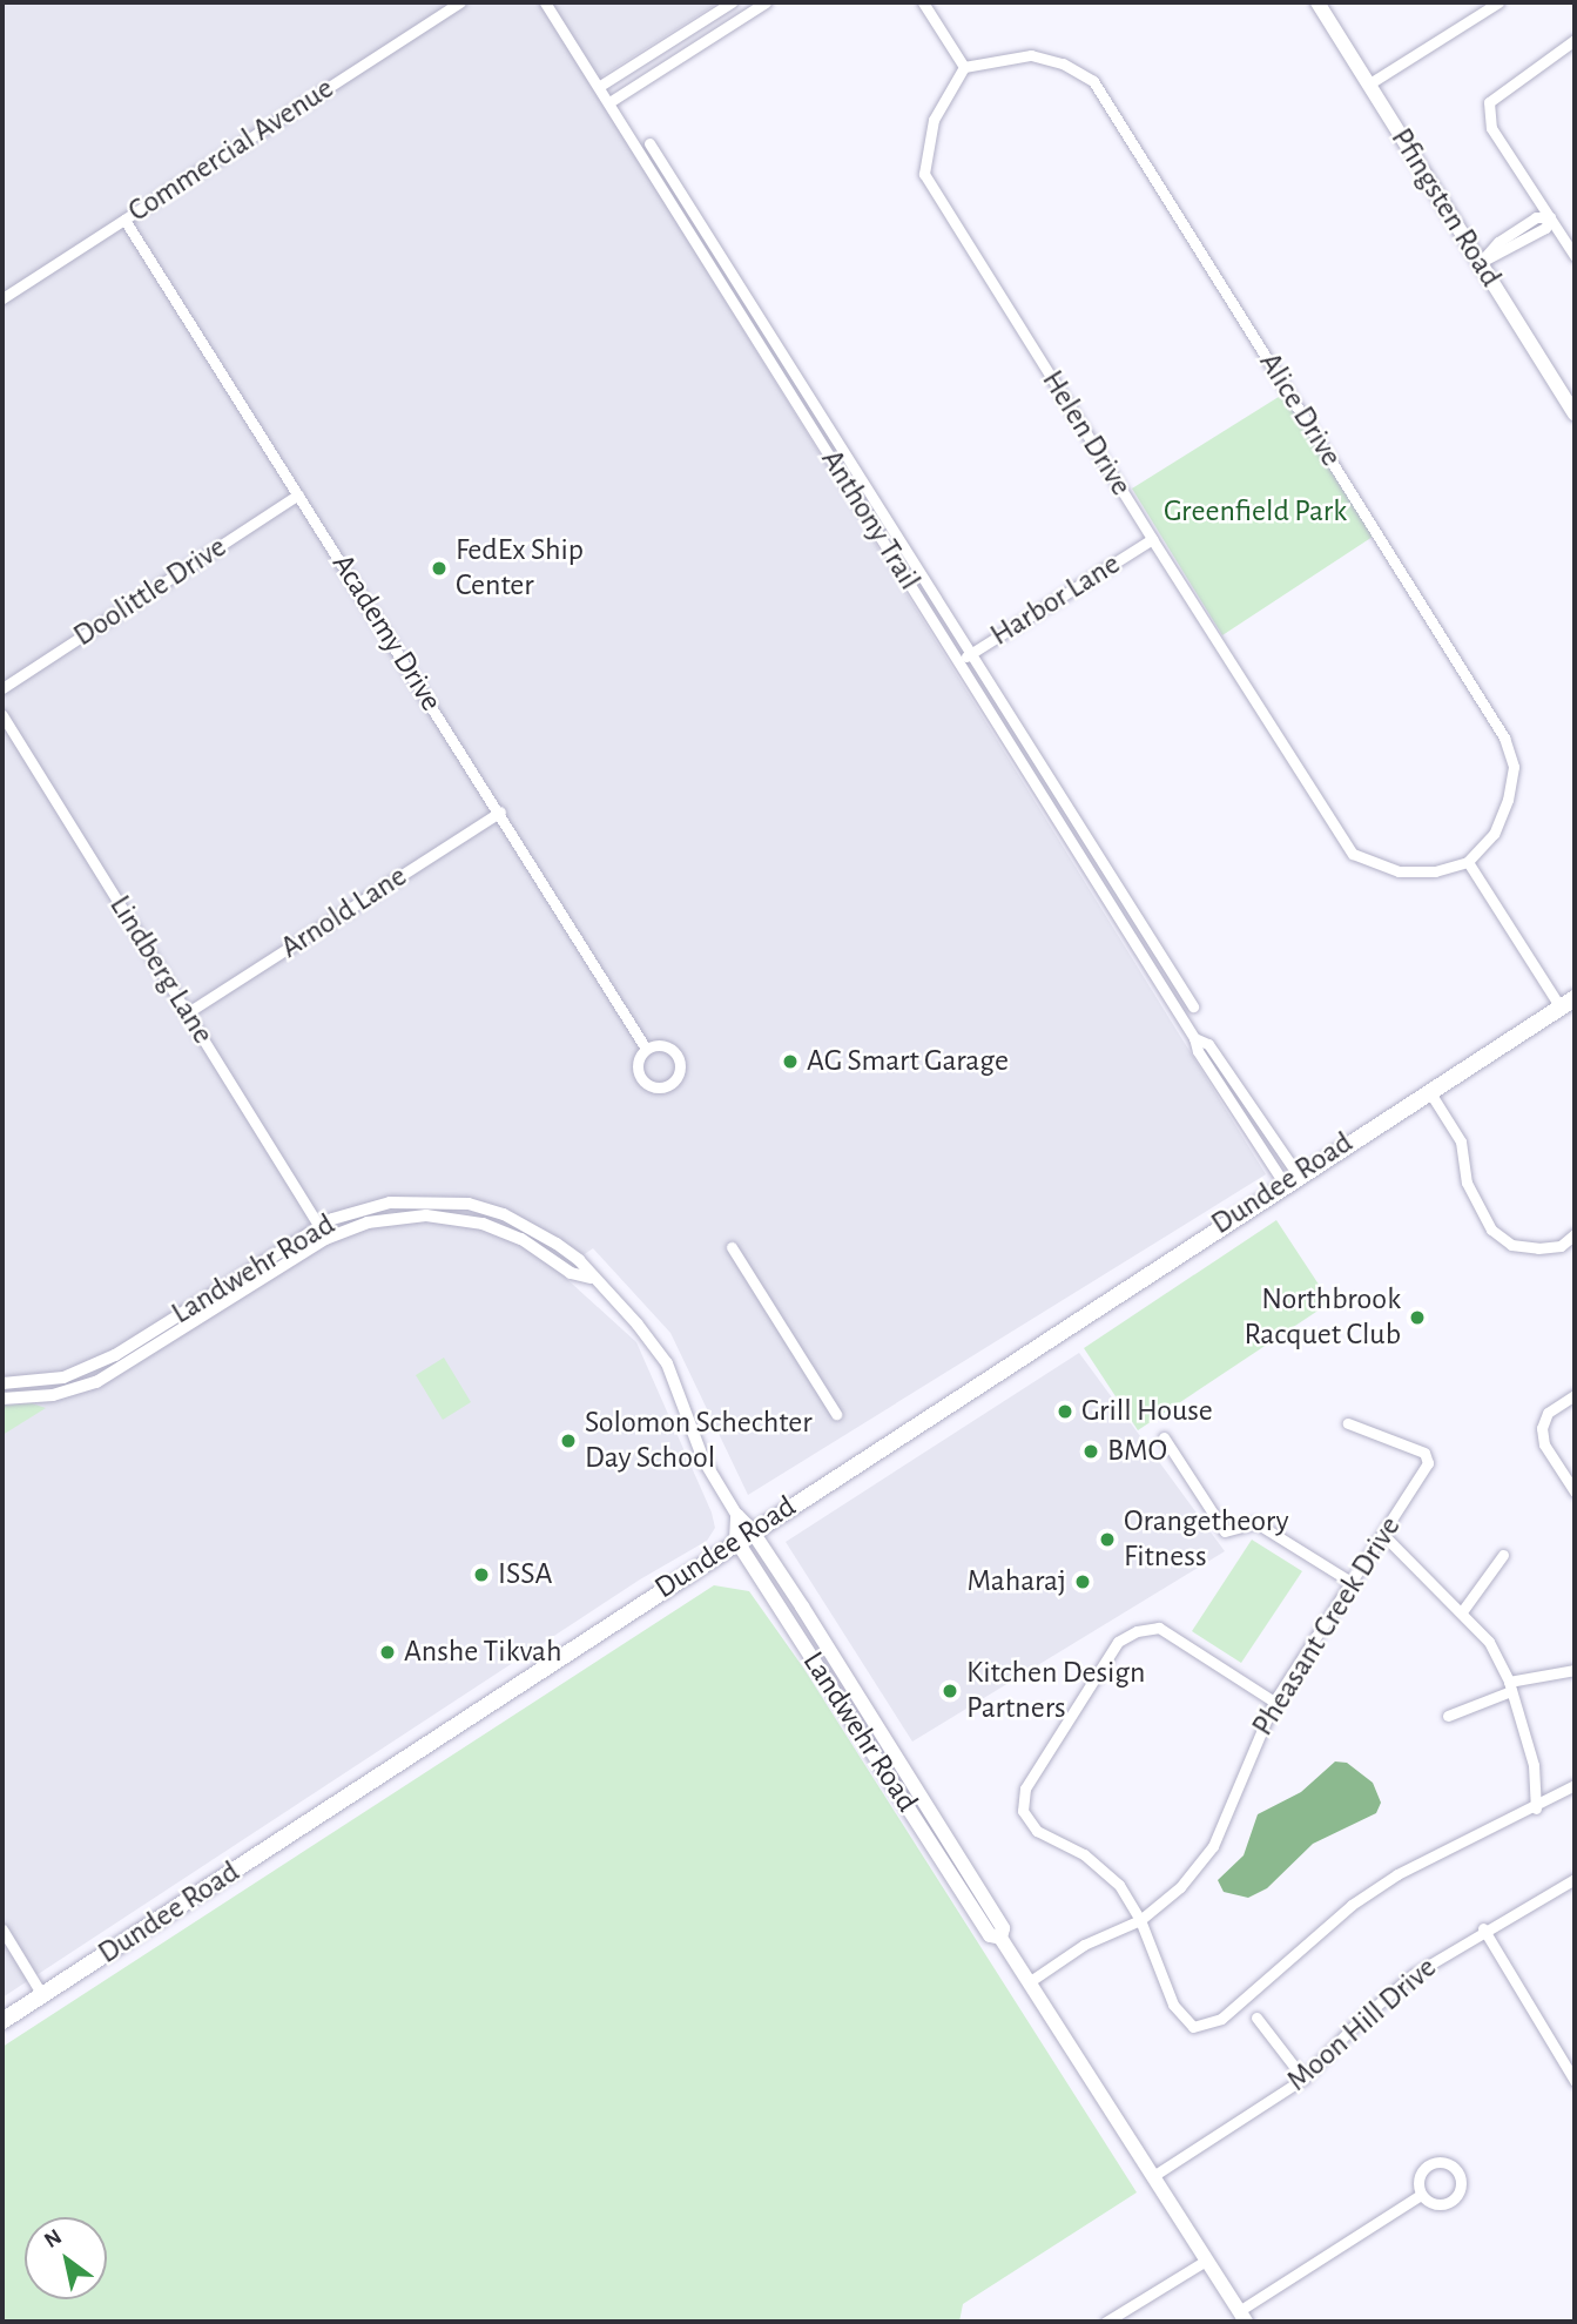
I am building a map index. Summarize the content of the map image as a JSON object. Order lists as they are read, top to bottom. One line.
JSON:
{"streets":{"main road":["Pfingsten Road","Dundee Road","Landwehr Road"],"street":["Commercial Avenue","Alice Drive","Helen Drive","Anthony Trail","Doolittle Drive","Harbor Lane","Academy Drive","Arnold Lane","Lindberg Lane","Pheasant Creek Drive","Moon Hill Drive"]},"crossings":[["Commercial Avenue","Academy Drive"],["Alice Drive","Helen Drive"],["Helen Drive","Harbor Lane"],["Anthony Trail","Harbor Lane"],["Anthony Trail","Dundee Road"],["Doolittle Drive","Academy Drive"],["Academy Drive","Arnold Lane"],["Arnold Lane","Lindberg Lane"],["Lindberg Lane","Landwehr Road"],["Dundee Road","Landwehr Road"],["Landwehr Road","Pheasant Creek Drive"],["Landwehr Road","Moon Hill Drive"]],"parks":["Greenfield Park"],"places":["FedEx Ship Center","AG Smart Garage","Northbrook Racquet Club","Grill House","Solomon Schechter Day School","BMO","Orangetheory Fitness","ISSA","Maharaj","Anshe Tikvah","Kitchen Design Partners"],"north":"top left"}
